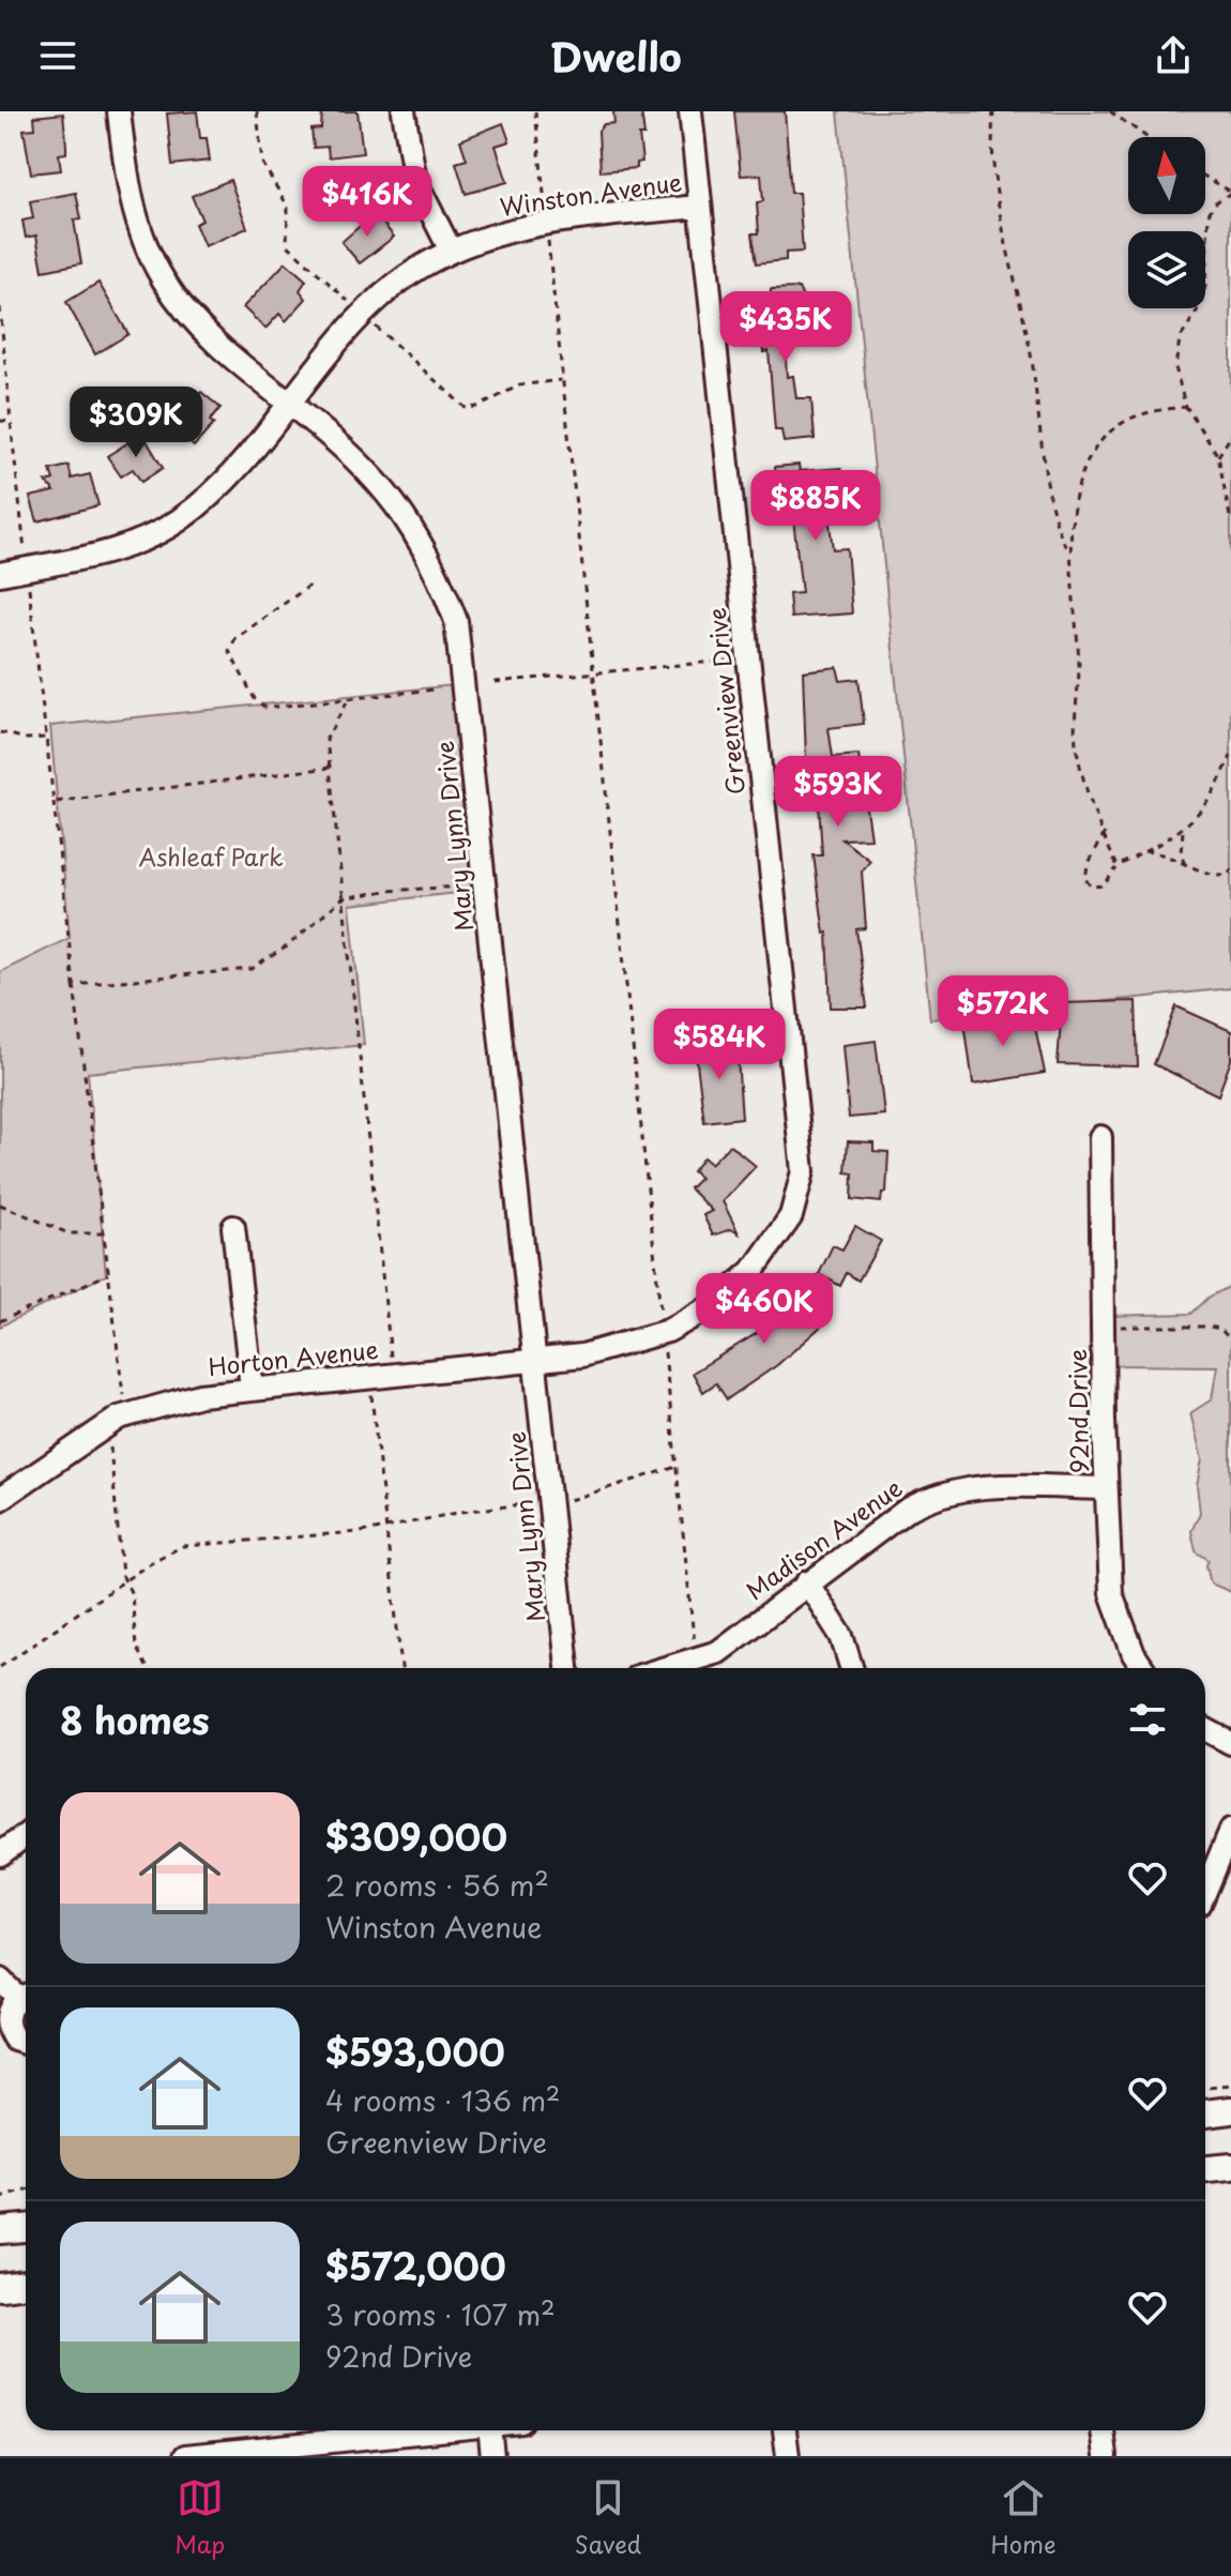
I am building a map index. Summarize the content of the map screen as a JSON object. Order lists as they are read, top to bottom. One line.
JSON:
{"streets":{"street":["Winston Avenue","Greenview Drive","Mary Lynn Drive","Horton Avenue","92nd Drive","Madison Avenue"]},"crossings":[["Winston Avenue","Greenview Drive"],["Winston Avenue","Mary Lynn Drive"],["Greenview Drive","Horton Avenue"],["Mary Lynn Drive","Horton Avenue"],["92nd Drive","Madison Avenue"]],"parks":["Ashleaf Park"],"north":"top","page":{"header":"Dwello","price":["$416K","$435K","$309K","$885K","$593K","$572K","$584K","$460K"],"heading":"8 homes","list":[{"name":"$309,000","note":"2 rooms · 56 m² · Winston Avenue"},{"name":"$593,000","note":"4 rooms · 136 m² · Greenview Drive"},{"name":"$572,000","note":"3 rooms · 107 m² · 92nd Drive"}],"tabs":["Map","Saved","Home"]}}
